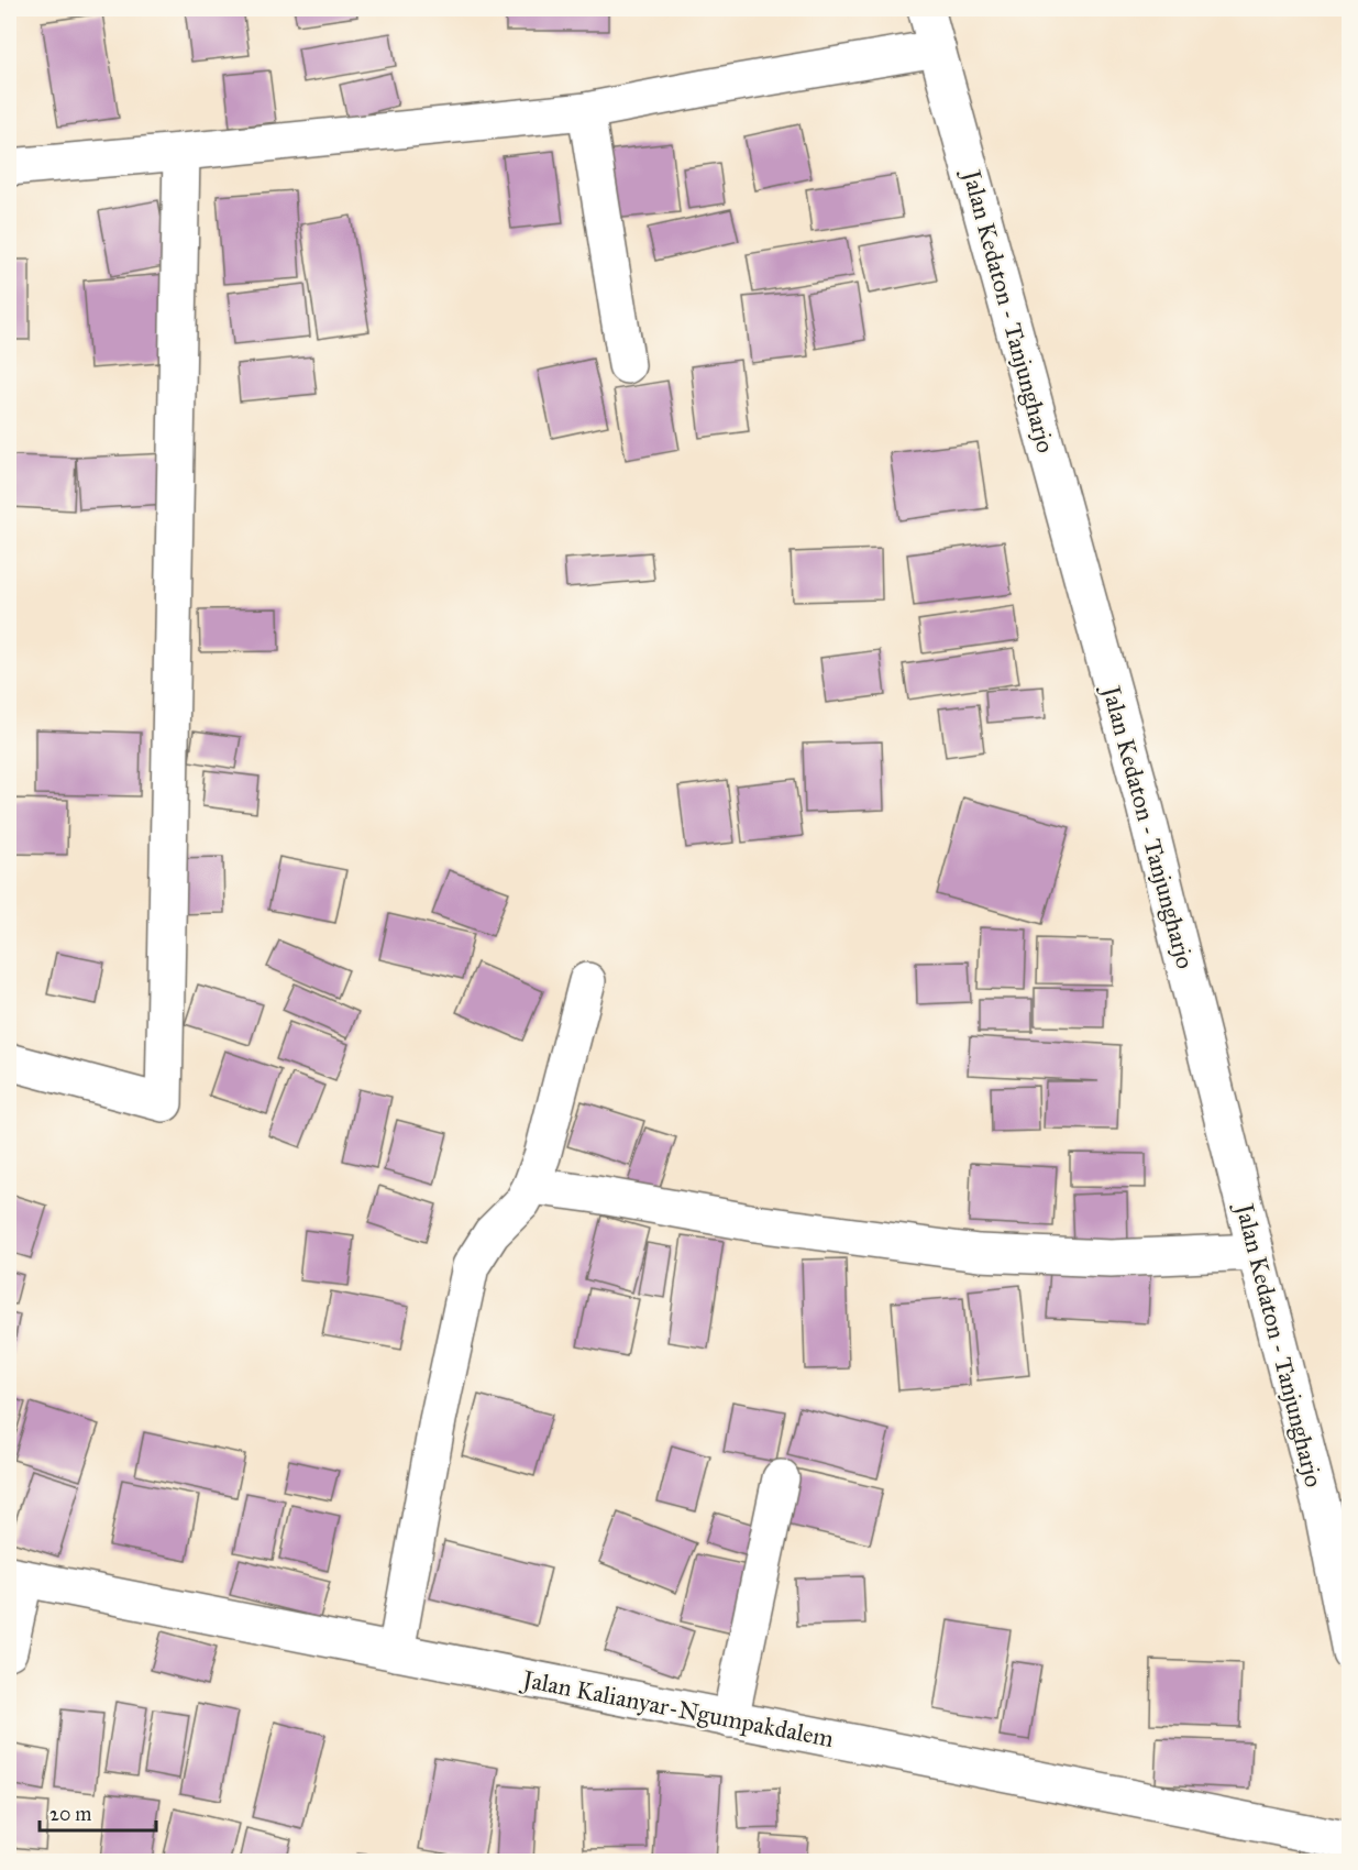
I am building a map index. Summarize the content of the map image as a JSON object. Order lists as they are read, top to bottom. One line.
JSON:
{"streets":{"street":["Jalan Kedaton - Tanjungharjo","Jalan Kalianyar-Ngumpakdalem"]},"scale_bar":"20 m"}
